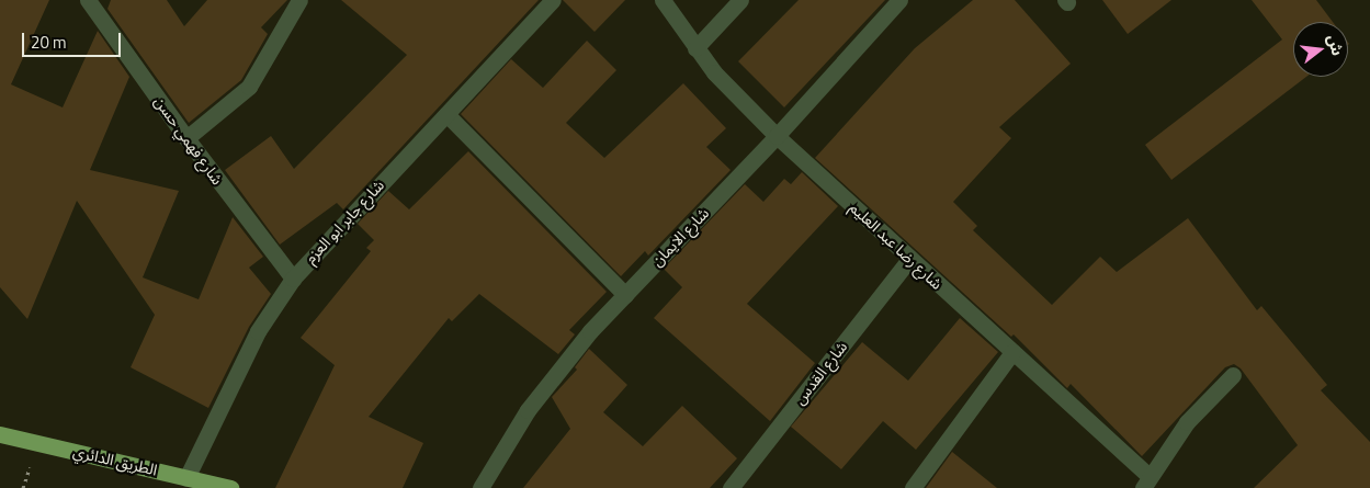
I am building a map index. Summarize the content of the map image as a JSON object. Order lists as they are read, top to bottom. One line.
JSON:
{"streets":{"highway":["الطريق الدائري"],"street":["شارع فهمي حسن","شارع جابر ابو العزم","شارع الايمان","شارع رضا عبد العليم","شارع القدس"]},"crossings":[["شارع فهمي حسن","شارع جابر ابو العزم"],["شارع جابر ابو العزم","الطريق الدائري"],["شارع الايمان","شارع رضا عبد العليم"],["شارع رضا عبد العليم","شارع القدس"]],"scale_bar":"20 m","north":"right"}
